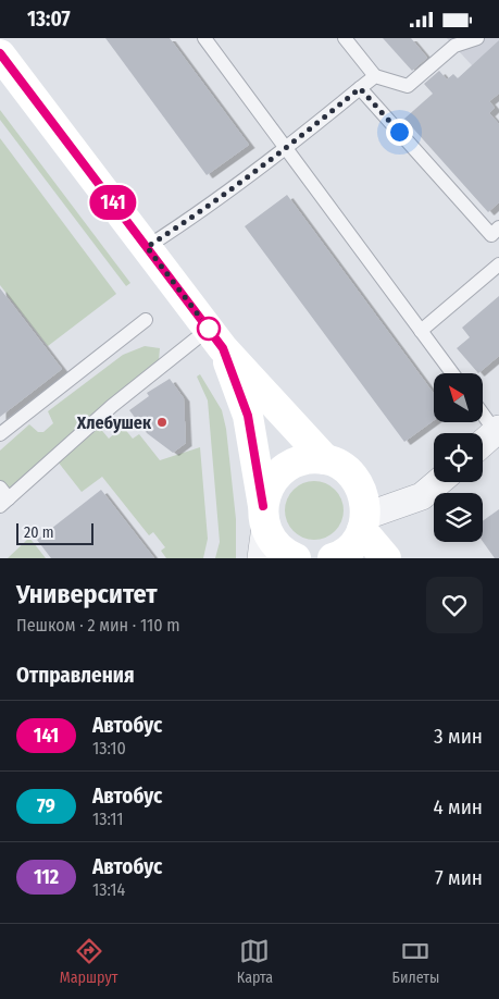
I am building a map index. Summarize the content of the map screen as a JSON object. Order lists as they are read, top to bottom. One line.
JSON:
{"places":["Хлебушек"],"lines":["bus line 141"],"scale_bar":"20 m","north":"top left","page":{"status":"13:07","on_map":"141","scale":"20 m","heading":[["Университет","Пешком · 2 мин · 110 m"],"Отправления"],"list":[{"mark":"141","name":"Автобус","note":"13:10","value":"3 мин"},{"mark":"79","name":"Автобус","note":"13:11","value":"4 мин"},{"mark":"112","name":"Автобус","note":"13:14","value":"7 мин"}],"tabs":["Маршрут","Карта","Билеты"]}}
